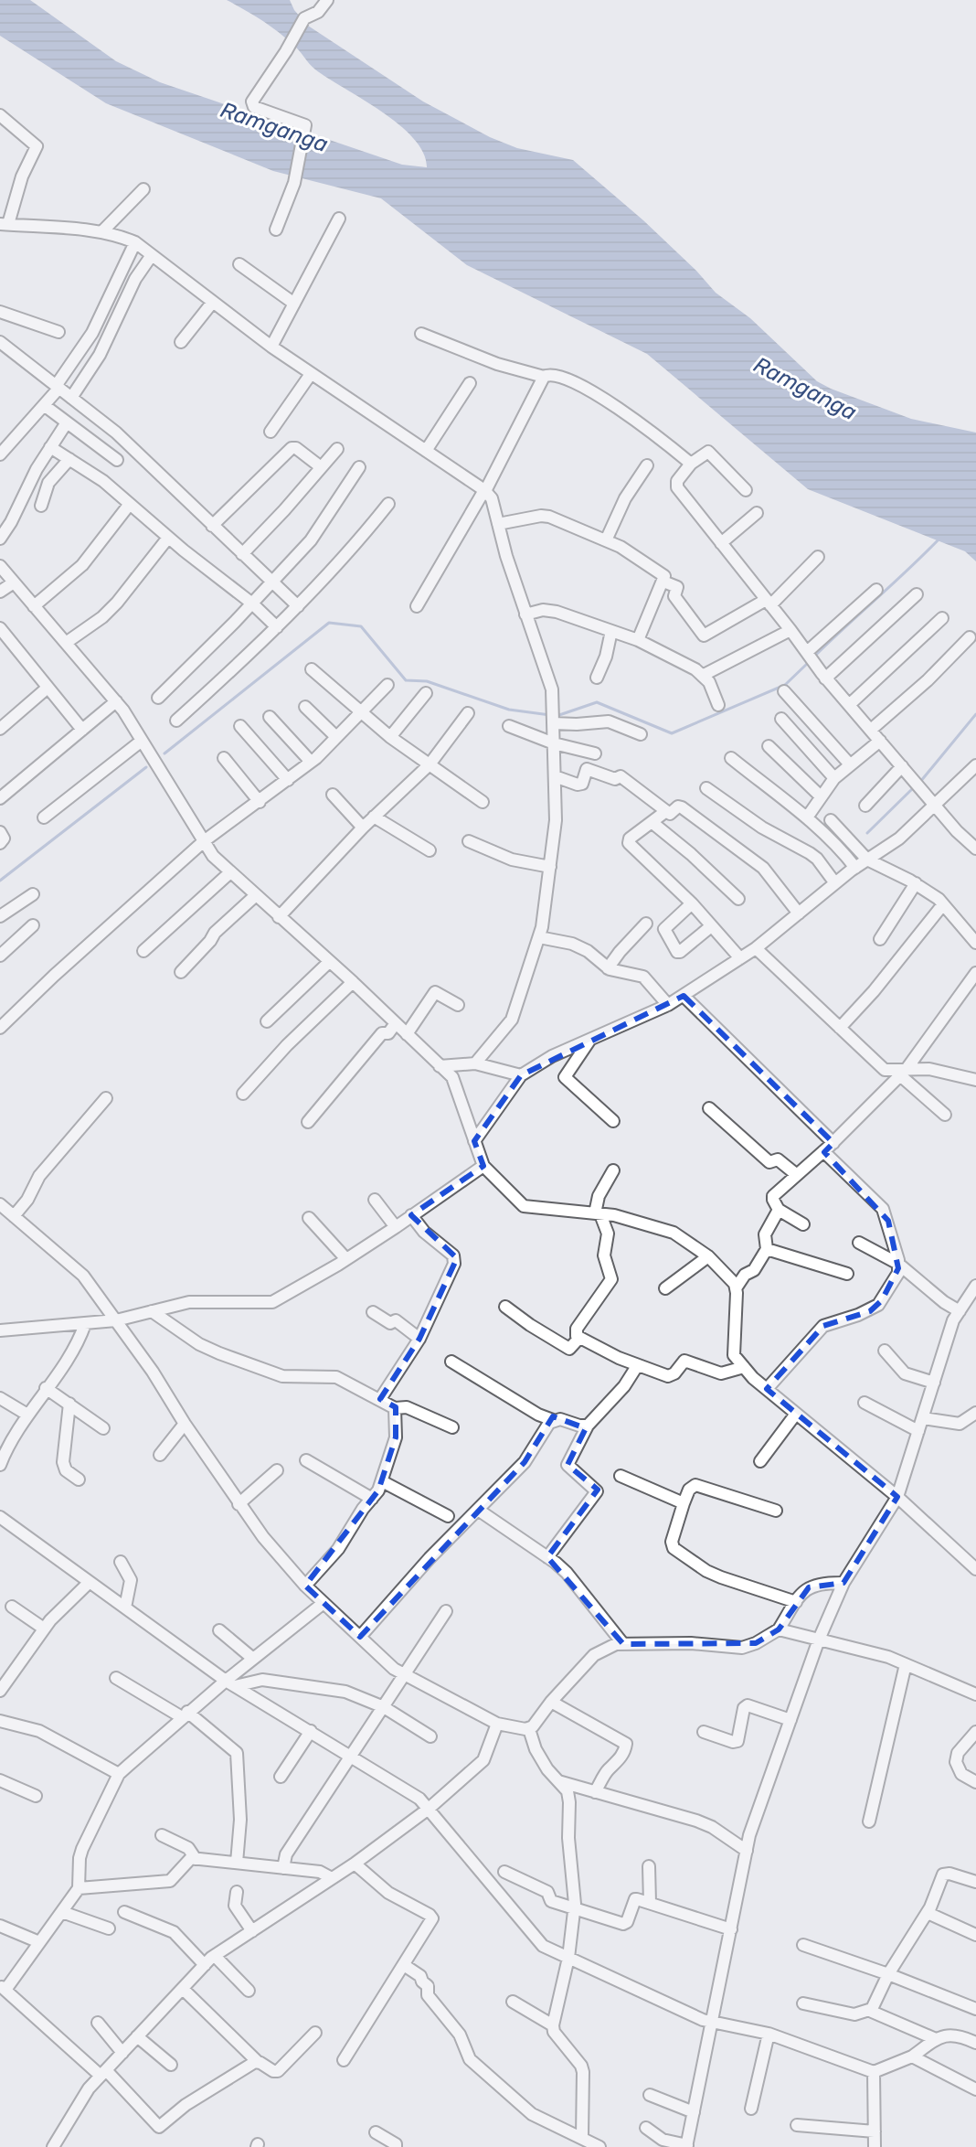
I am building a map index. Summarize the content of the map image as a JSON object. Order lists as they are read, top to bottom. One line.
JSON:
{"water":["Ramganga"]}
